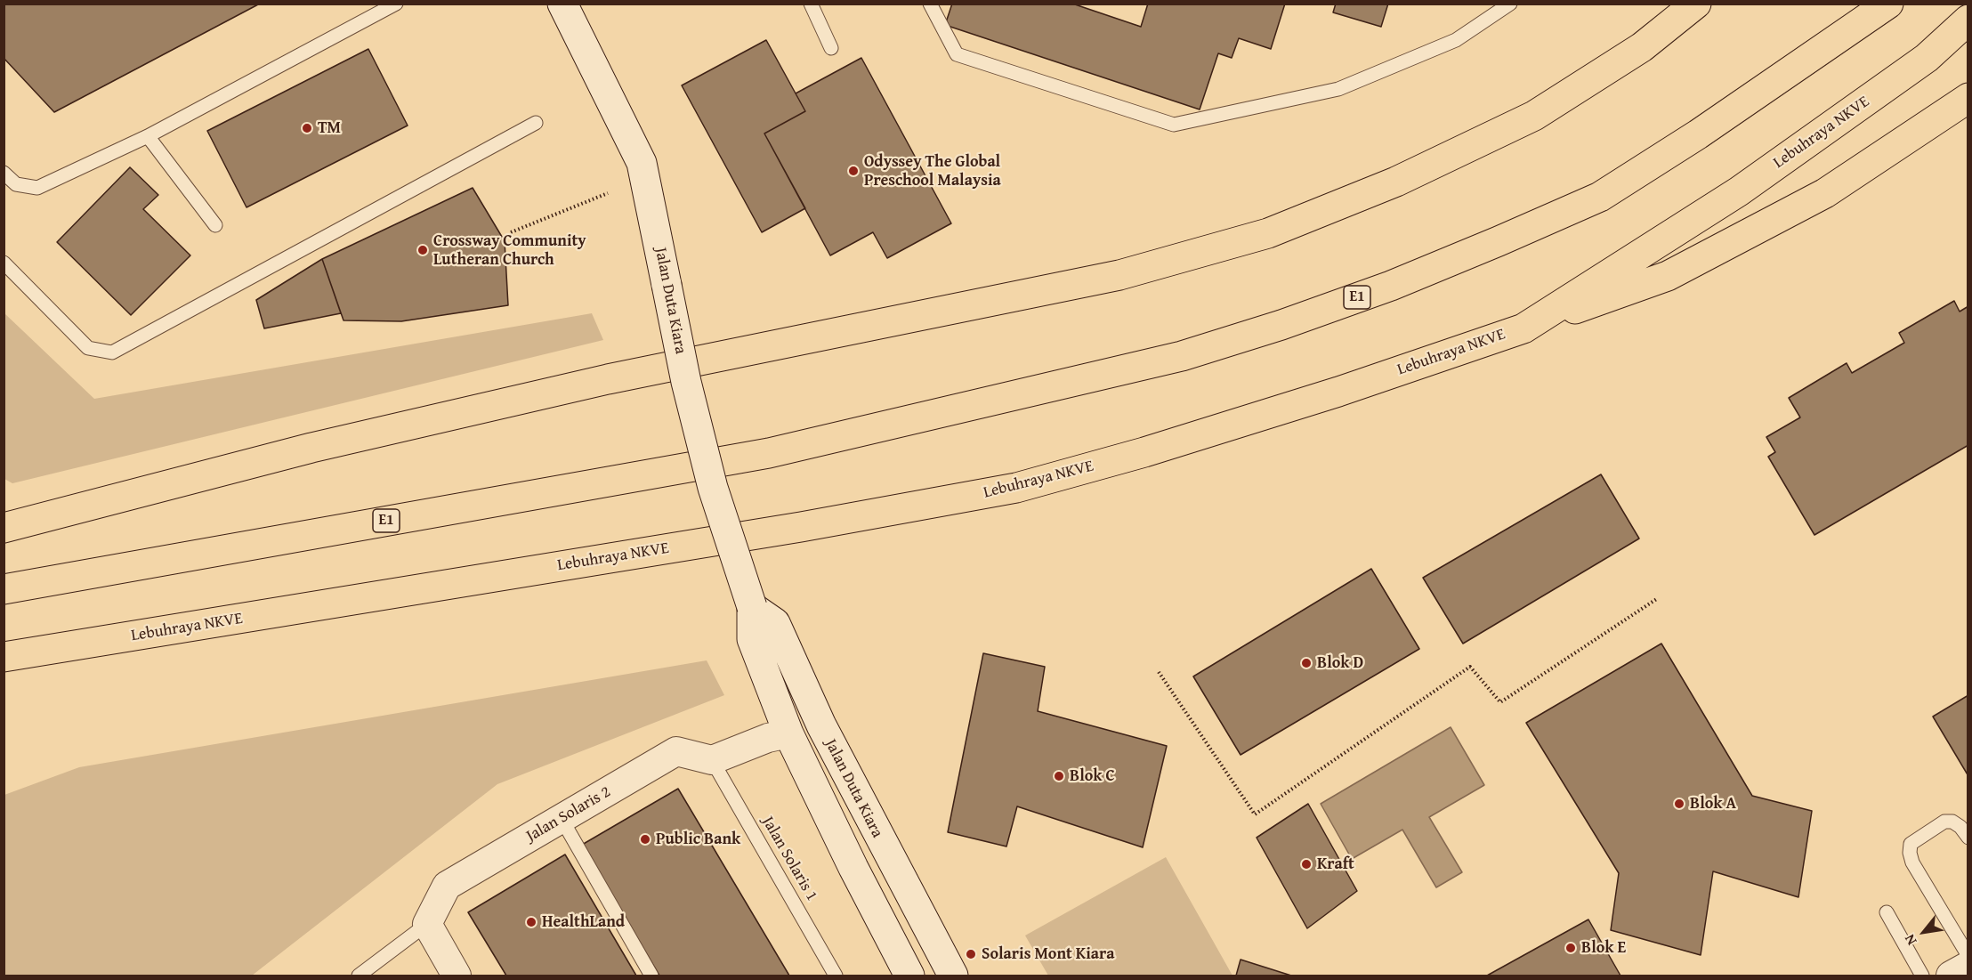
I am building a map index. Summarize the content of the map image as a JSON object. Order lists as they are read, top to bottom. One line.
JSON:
{"streets":{"highway":["Lebuhraya NKVE","E1"],"main road":["Jalan Duta Kiara"],"street":["Jalan Solaris 2"],"lane":["Jalan Solaris 1"]},"crossings":[["Jalan Solaris 2","Jalan Solaris 1"]],"places":["TM","Odyssey The Global Preschool Malaysia","Crossway Community Lutheran Church","Blok D","Blok C","Blok A","Public Bank","Kraft","HealthLand","Blok E","Solaris Mont Kiara"],"north":"bottom left"}
